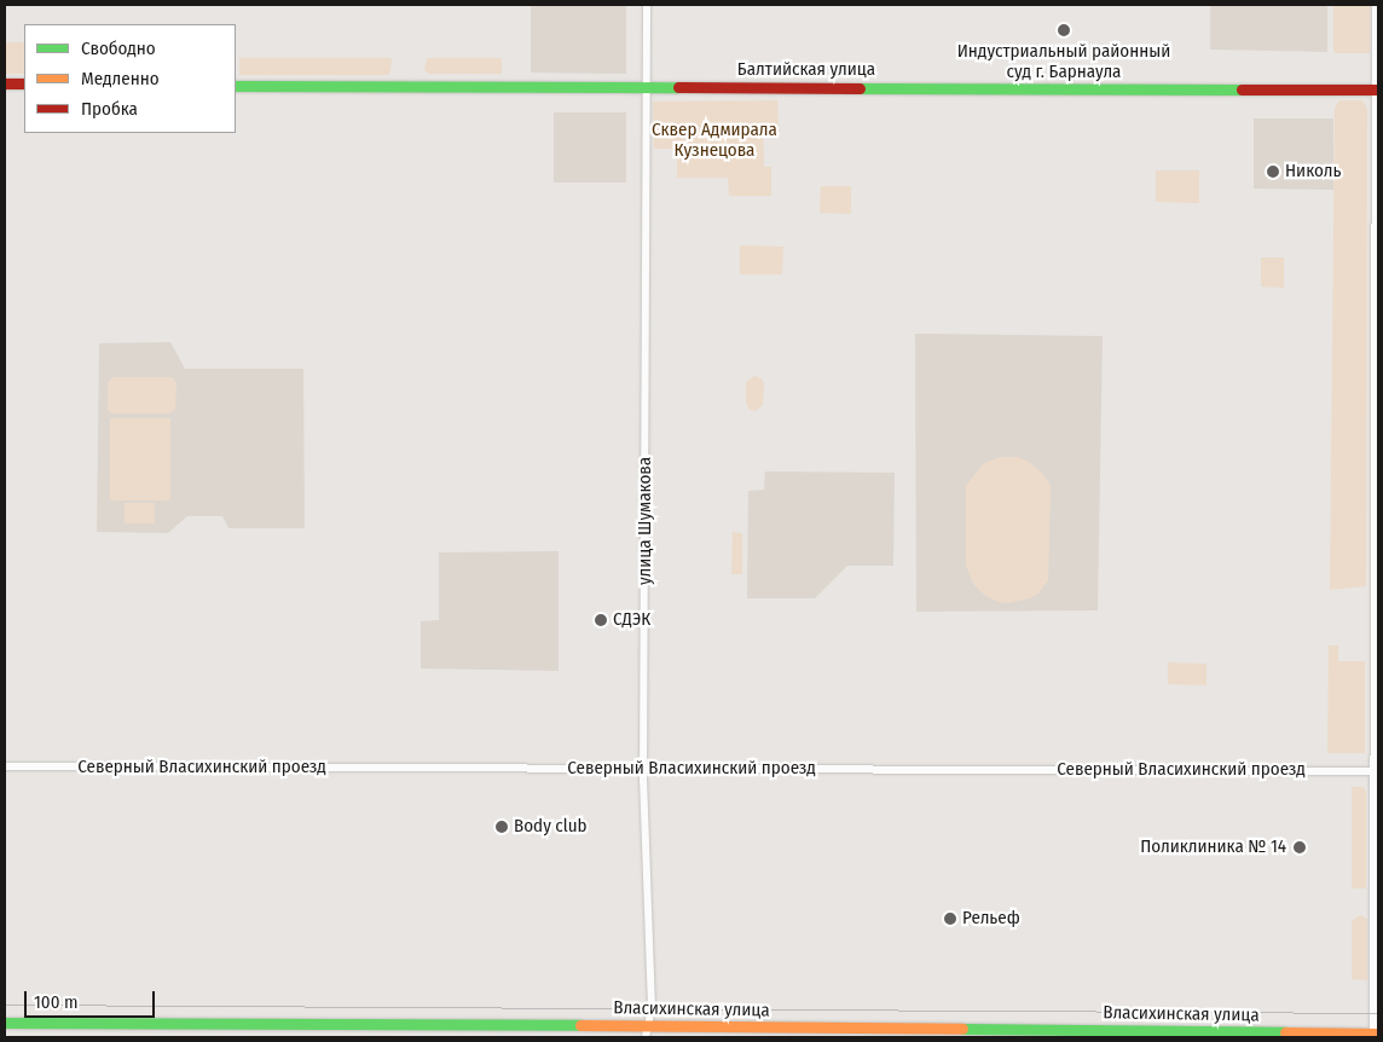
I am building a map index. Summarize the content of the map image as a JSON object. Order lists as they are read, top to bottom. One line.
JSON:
{"streets":{"main road":["Балтийская улица","Власихинская улица"],"street":["улица Шумакова","Северный Власихинский проезд"]},"crossings":[["Балтийская улица","улица Шумакова"],["улица Шумакова","Северный Власихинский проезд"],["улица Шумакова","Власихинская улица"]],"parks":["Сквер Адмирала Кузнецова"],"places":["Индустриальный районный суд г. Барнаула","Николь","СДЭК","Body club","Поликлиника № 14","Рельеф"],"legend":["Свободно","Медленно","Пробка"],"scale_bar":"100 m"}
